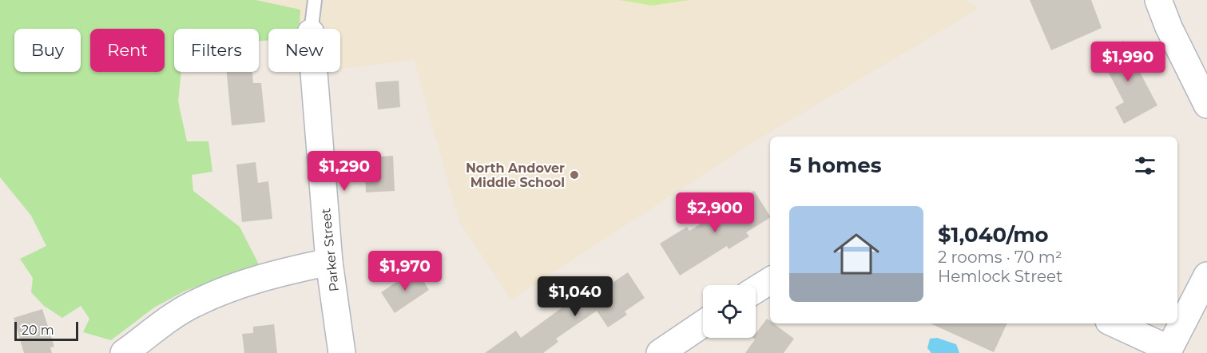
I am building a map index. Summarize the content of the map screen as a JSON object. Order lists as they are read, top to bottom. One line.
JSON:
{"streets":{"street":["Parker Street"]},"places":["North Andover Middle School"],"scale_bar":"20 m","page":{"chip":["Buy","Rent","Filters","New"],"price":["$1,990","$1,290","$2,900","$1,970","$1,040"],"heading":"5 homes","list":[{"name":"$1,040/mo","note":"2 rooms · 70 m² · Hemlock Street"}],"scale":"20 m"}}
